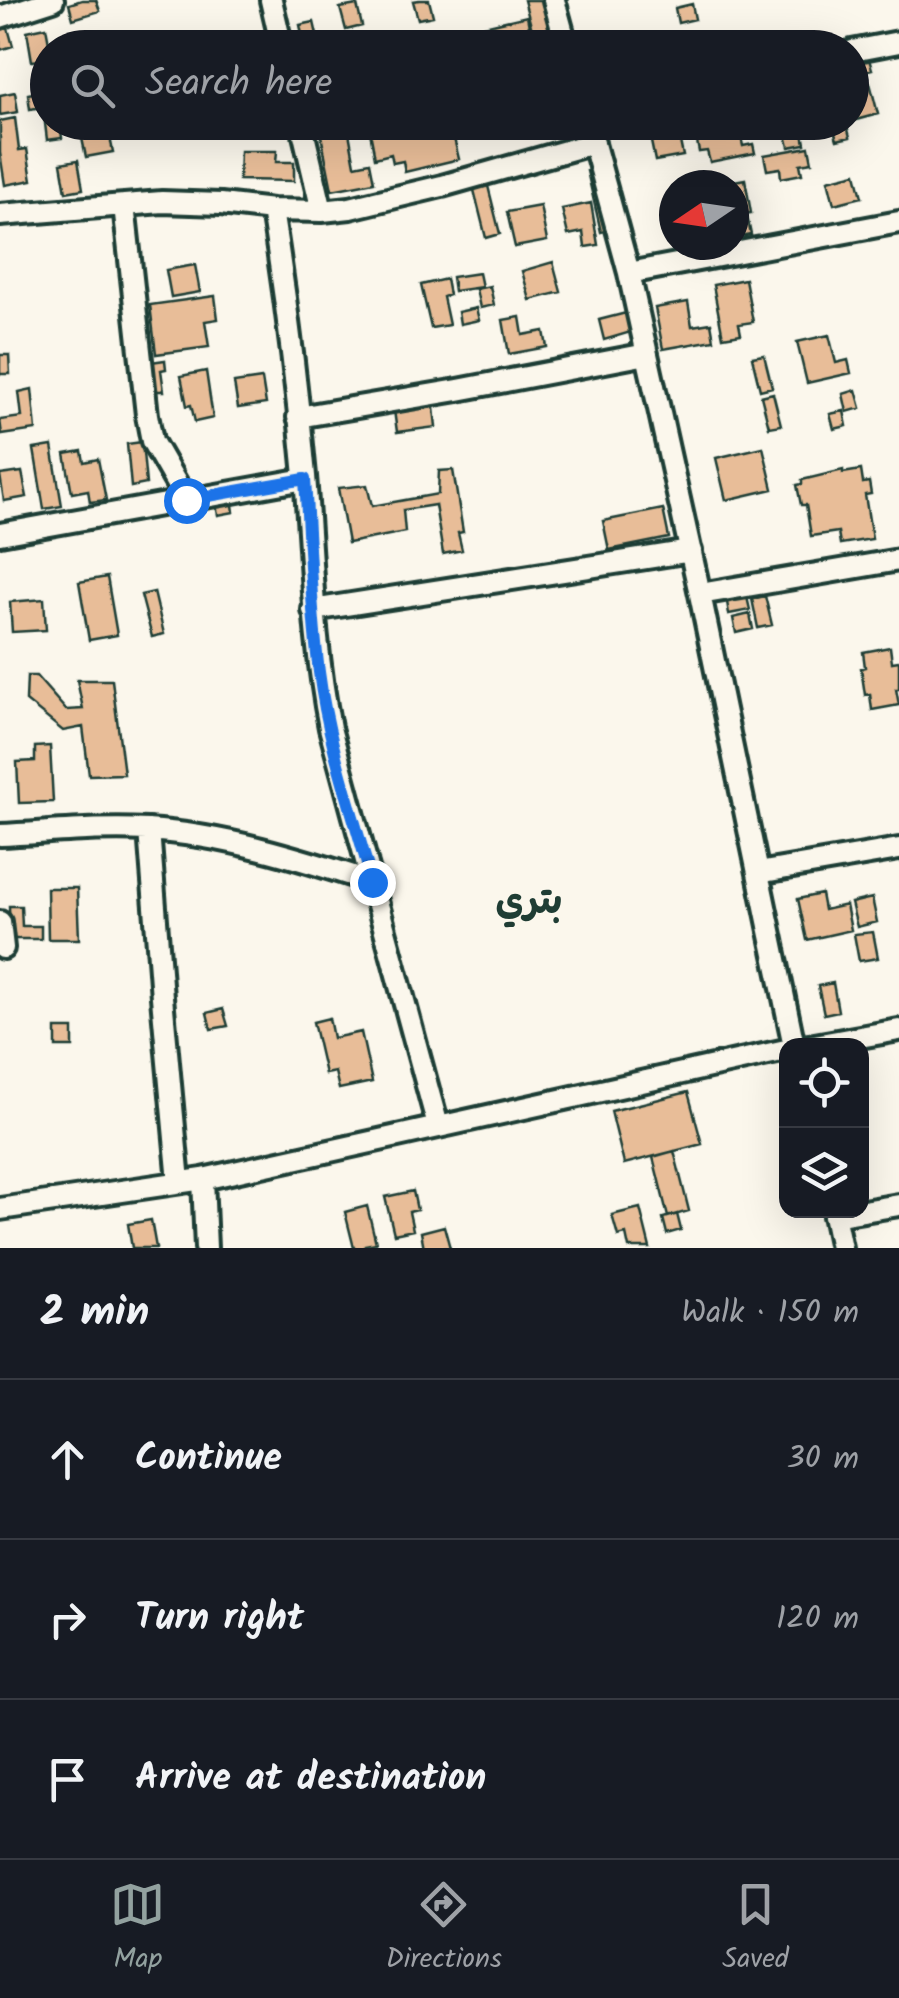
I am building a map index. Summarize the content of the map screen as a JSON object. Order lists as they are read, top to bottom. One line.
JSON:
{"districts":["بتري"],"north":"left","page":{"search":"Search here","heading":["2 min","Walk · 150 m"],"list":[["Continue","30 m"],["Turn right","120 m"],"Arrive at destination"],"nav":["Map","Directions","Saved"]}}
